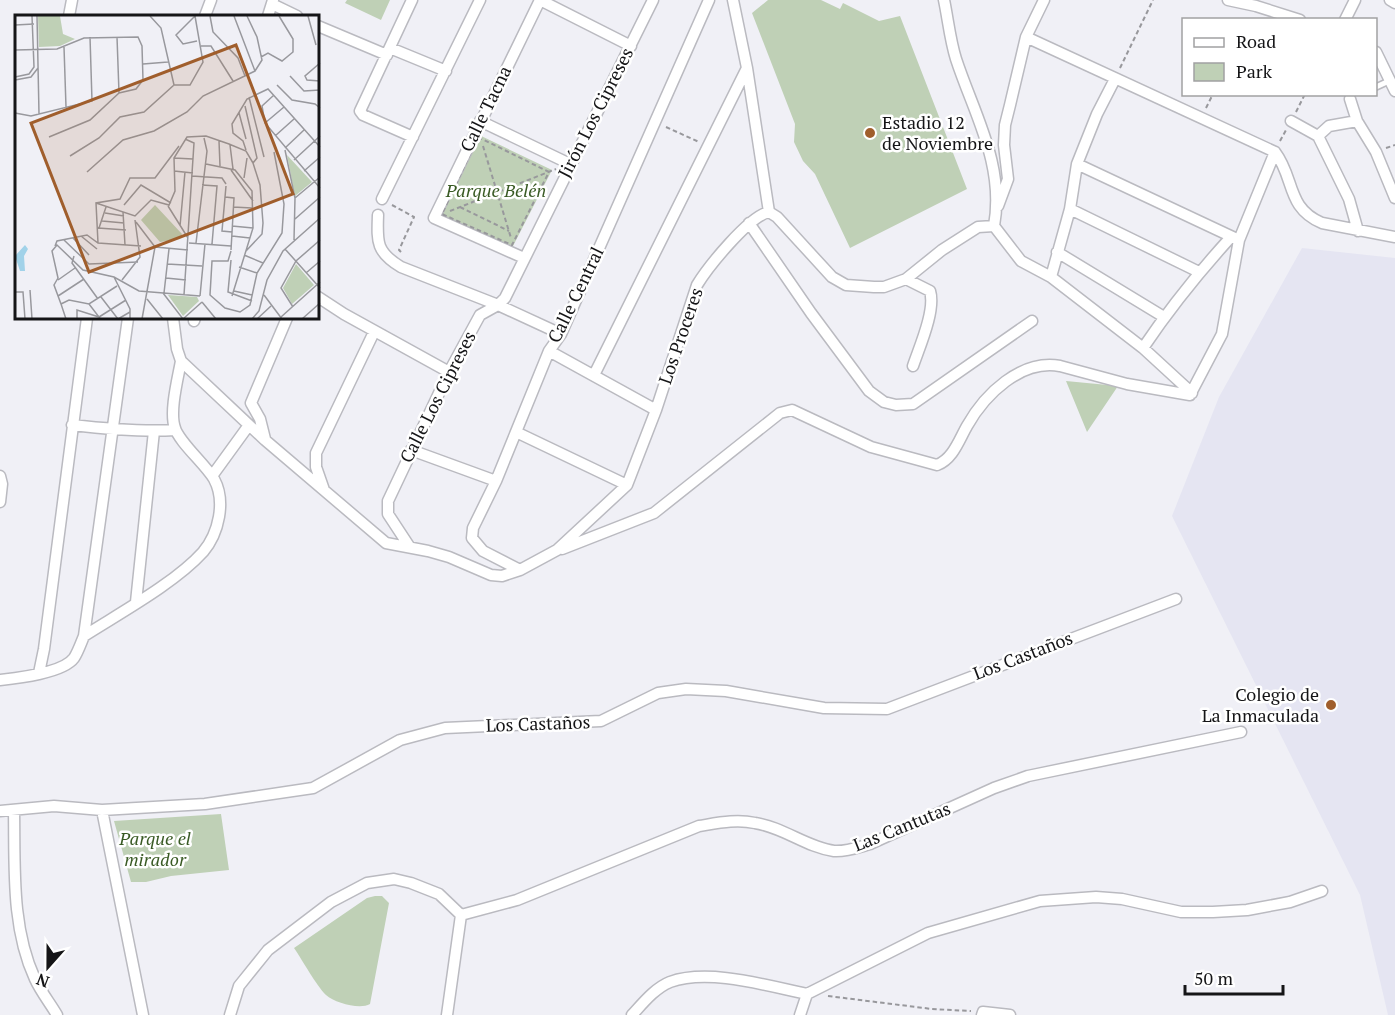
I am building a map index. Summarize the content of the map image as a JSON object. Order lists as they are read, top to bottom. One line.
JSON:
{"streets":{"street":["Calle Tacna","Jirón Los Cipreses","Calle Central","Los Proceres","Calle Los Cipreses","Los Castaños","Las Cantutas"]},"crossings":[["Jirón Los Cipreses","Calle Los Cipreses"],["Calle Central","Los Proceres"],["Los Proceres","Calle Los Cipreses"]],"parks":["Parque Belén","Parque el mirador"],"places":["Estadio 12 de Noviembre","Colegio de La Inmaculada"],"legend":["Road","Park"],"scale_bar":"50 m","north":"bottom"}
